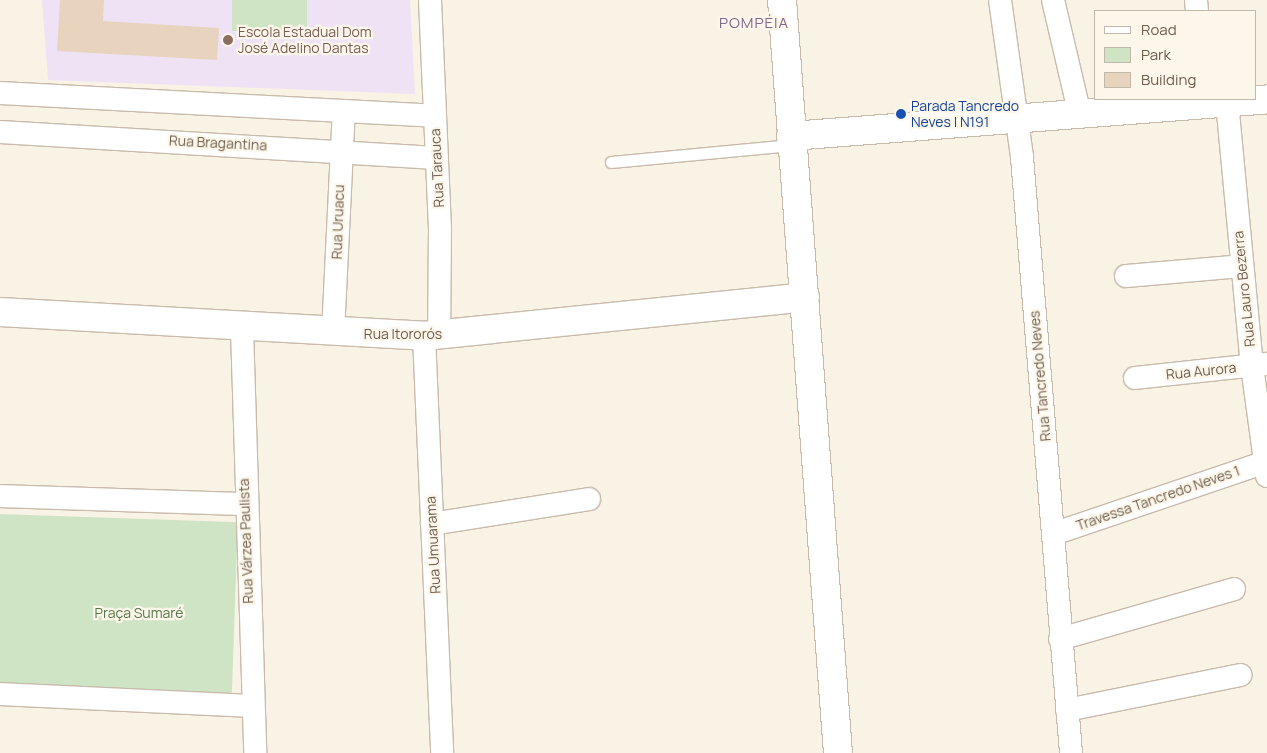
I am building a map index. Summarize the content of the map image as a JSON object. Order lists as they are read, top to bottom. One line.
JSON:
{"streets":{"street":["Rua Bragantina","Rua Tarauca","Rua Uruacu","Rua Lauro Bezerra","Rua Itororós","Rua Aurora","Rua Tancredo Neves","Travessa Tancredo Neves 1","Rua Várzea Paulista","Rua Umuarama"]},"crossings":[["Rua Bragantina","Rua Tarauca"],["Rua Bragantina","Rua Uruacu"],["Rua Tarauca","Rua Itororós"],["Rua Tarauca","Rua Umuarama"],["Rua Uruacu","Rua Itororós"],["Rua Lauro Bezerra","Rua Aurora"],["Rua Lauro Bezerra","Travessa Tancredo Neves 1"],["Rua Itororós","Rua Várzea Paulista"],["Rua Itororós","Rua Umuarama"],["Rua Tancredo Neves","Travessa Tancredo Neves 1"]],"districts":["POMPÉIA"],"parks":["Praça Sumaré"],"places":["Escola Estadual Dom José Adelino Dantas","Parada Tancredo Neves | N191"],"legend":["Road","Park","Building"]}
